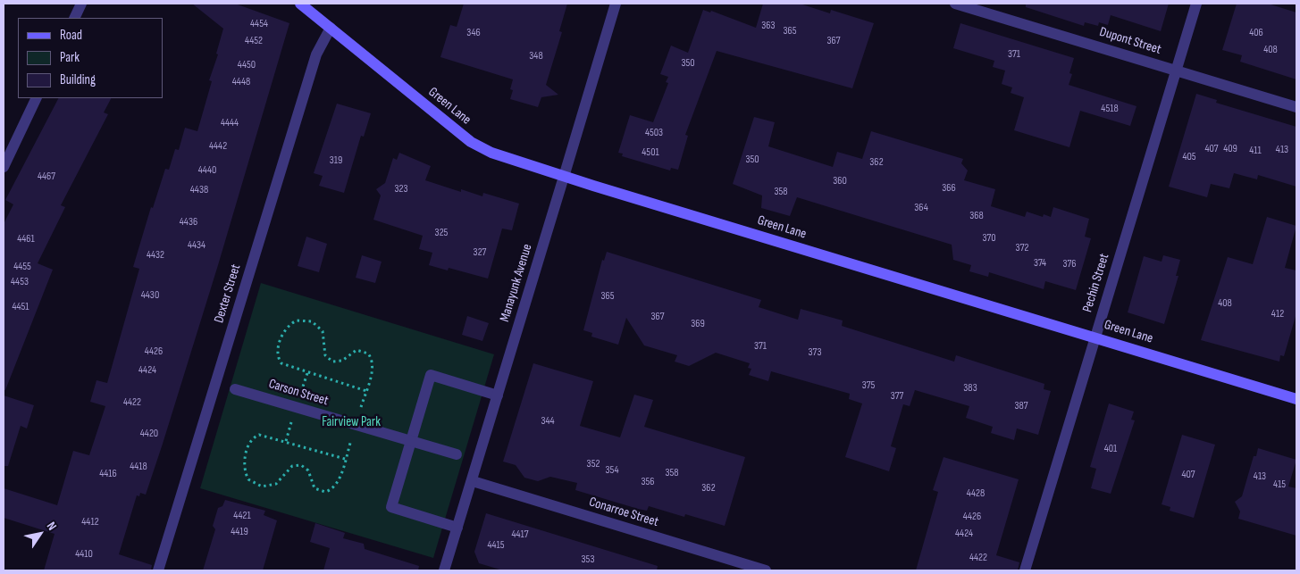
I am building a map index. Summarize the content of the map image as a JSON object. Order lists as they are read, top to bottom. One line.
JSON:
{"streets":{"main road":["Green Lane"],"street":["Dupont Street","Manayunk Avenue","Pechin Street","Dexter Street","Carson Street","Conarroe Street"]},"crossings":[["Dupont Street","Pechin Street"],["Green Lane","Manayunk Avenue"],["Green Lane","Pechin Street"],["Green Lane","Dexter Street"],["Manayunk Avenue","Conarroe Street"]],"parks":["Fairview Park"],"house_numbers":["4454","363","365","346","406","4452","367","408","371","348","350","4450","4448","4518","4444","4503","4442","407","409","413","411","4501","405","350","319","362","4440","4467","360","366","323","4438","358","364","368","4436","325","370","4461","4434","372","327","4432","374","376","4455","4453","4430","365","408","4451","412","367","369","371","4426","373","4424","375","383","377","4422","387","344","4420","401","352","4418","354","358","4416","407","413","356","415","362","4428","4421","4426","4412","4419","4424","4417","4415","4410","4422","353"],"legend":["Road","Park","Building"],"north":"top right"}
